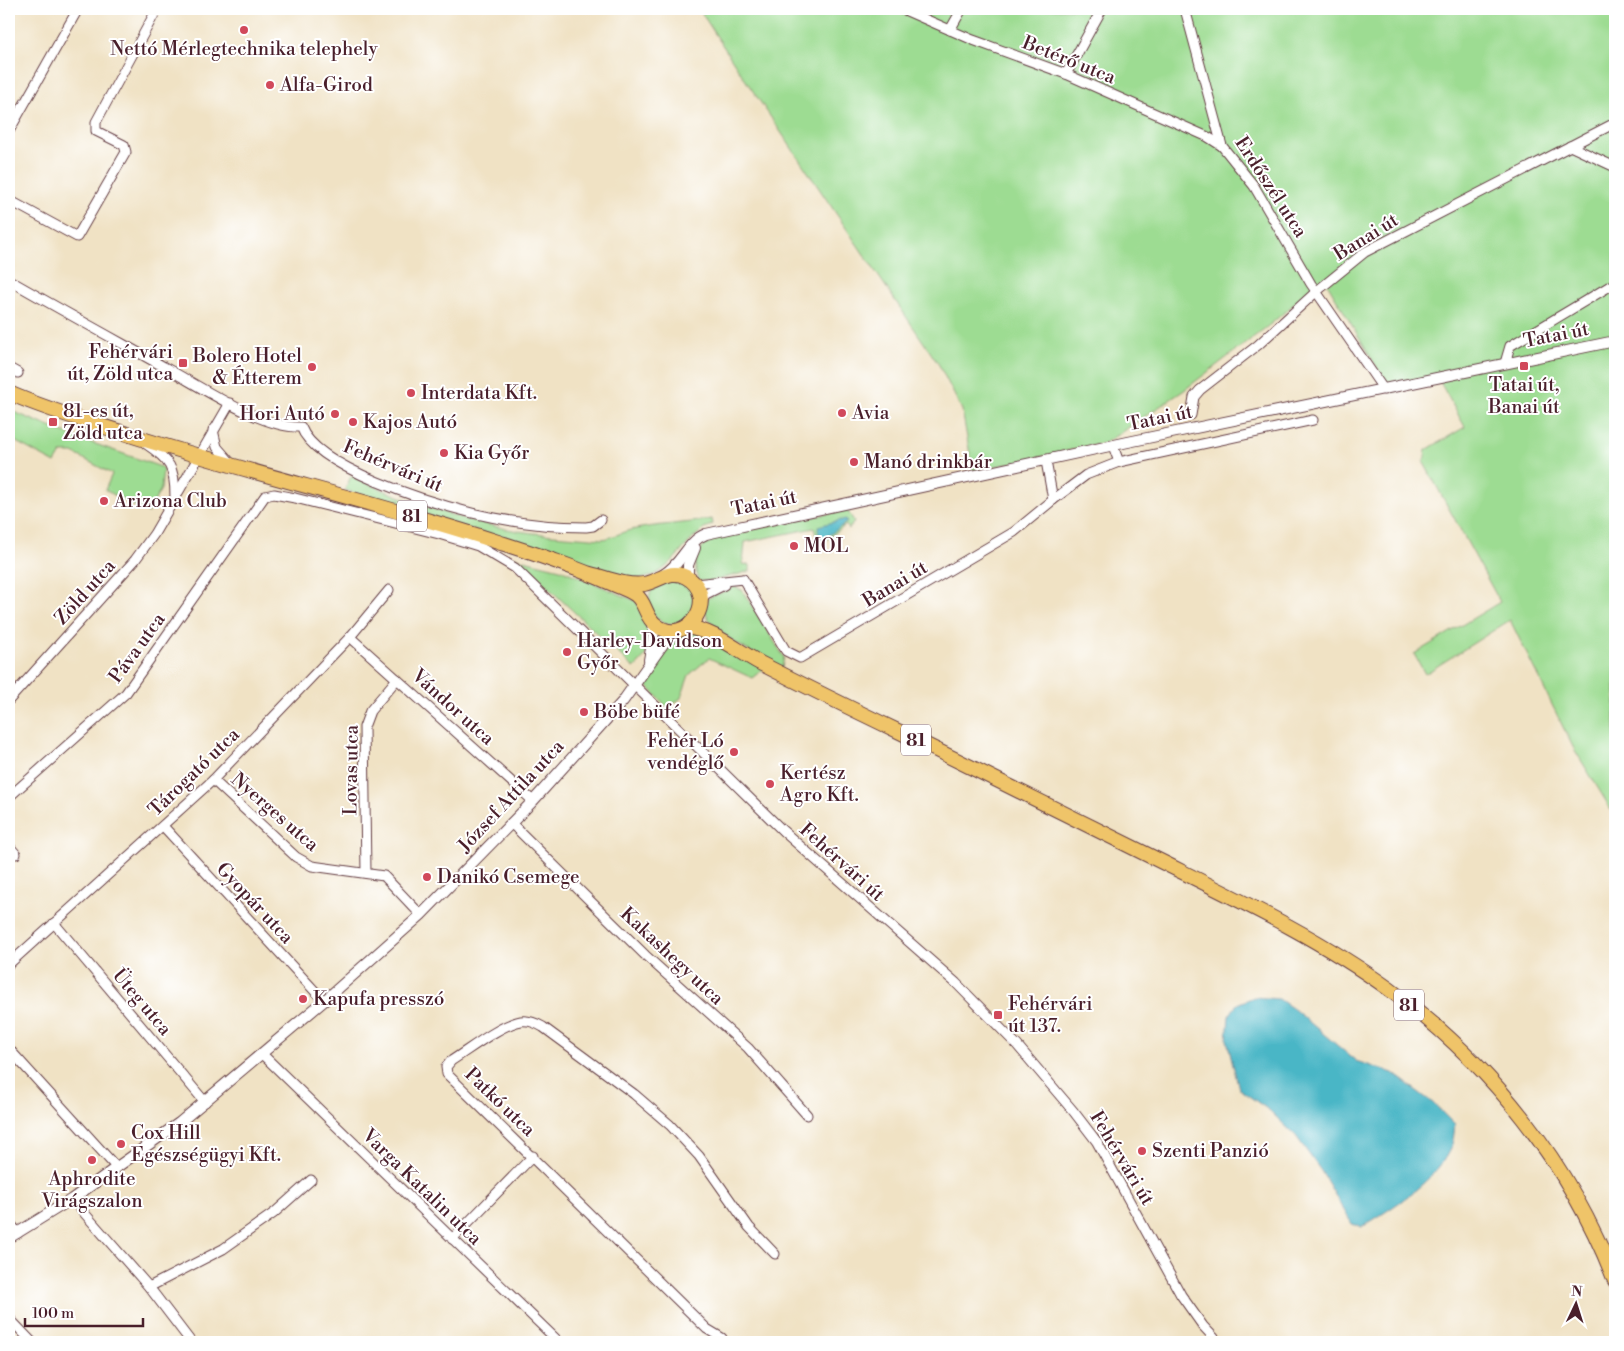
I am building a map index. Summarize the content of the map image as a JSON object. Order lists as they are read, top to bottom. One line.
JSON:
{"streets":{"main road":["81"],"street":["Betérő utca","Erdőszél utca","Banai út","Tatai út","Fehérvári út","Zöld utca","Páva utca","Vándor utca","Lovas utca","Tárogató utca","József Attila utca","Nyerges utca","Gyopár utca","Kakashegy utca","Üteg utca","Patkó utca","Varga Katalin utca"]},"crossings":[["Betérő utca","Erdőszél utca"],["Erdőszél utca","Banai út"],["Erdőszél utca","Tatai út"],["Banai út","Tatai út"],["Tatai út","81"],["Tatai út","József Attila utca"],["Fehérvári út","Zöld utca"],["Fehérvári út","Páva utca"],["Fehérvári út","József Attila utca"],["81","Zöld utca"],["81","József Attila utca"],["Vándor utca","Lovas utca"],["Vándor utca","Tárogató utca"],["Vándor utca","József Attila utca"],["Lovas utca","Nyerges utca"],["Tárogató utca","Nyerges utca"],["Tárogató utca","Gyopár utca"],["Tárogató utca","Üteg utca"],["József Attila utca","Nyerges utca"],["József Attila utca","Gyopár utca"],["József Attila utca","Kakashegy utca"],["József Attila utca","Üteg utca"],["József Attila utca","Varga Katalin utca"]],"places":{"other":["Nettó Mérlegtechnika telephely","Alfa-Girod","Bolero Hotel & Étterem","Interdata Kft.","Avia","Hori Autó","Kajos Autó","Kia Győr","Manó drinkbár","Arizona Club","MOL","Harley-Davidson Győr","Böbe büfé","Fehér Ló vendéglő","Kertész Agro Kft.","Danikó Csemege","Kapufa presszó","Cox Hill Egészségügyi Kft.","Szenti Panzió","Aphrodite Virágszalon"],"transit":["Fehérvári út, Zöld utca","Tatai út, Banai út","81-es út, Zöld utca","Fehérvári út 137."]},"scale_bar":"100 m","north":"top"}
